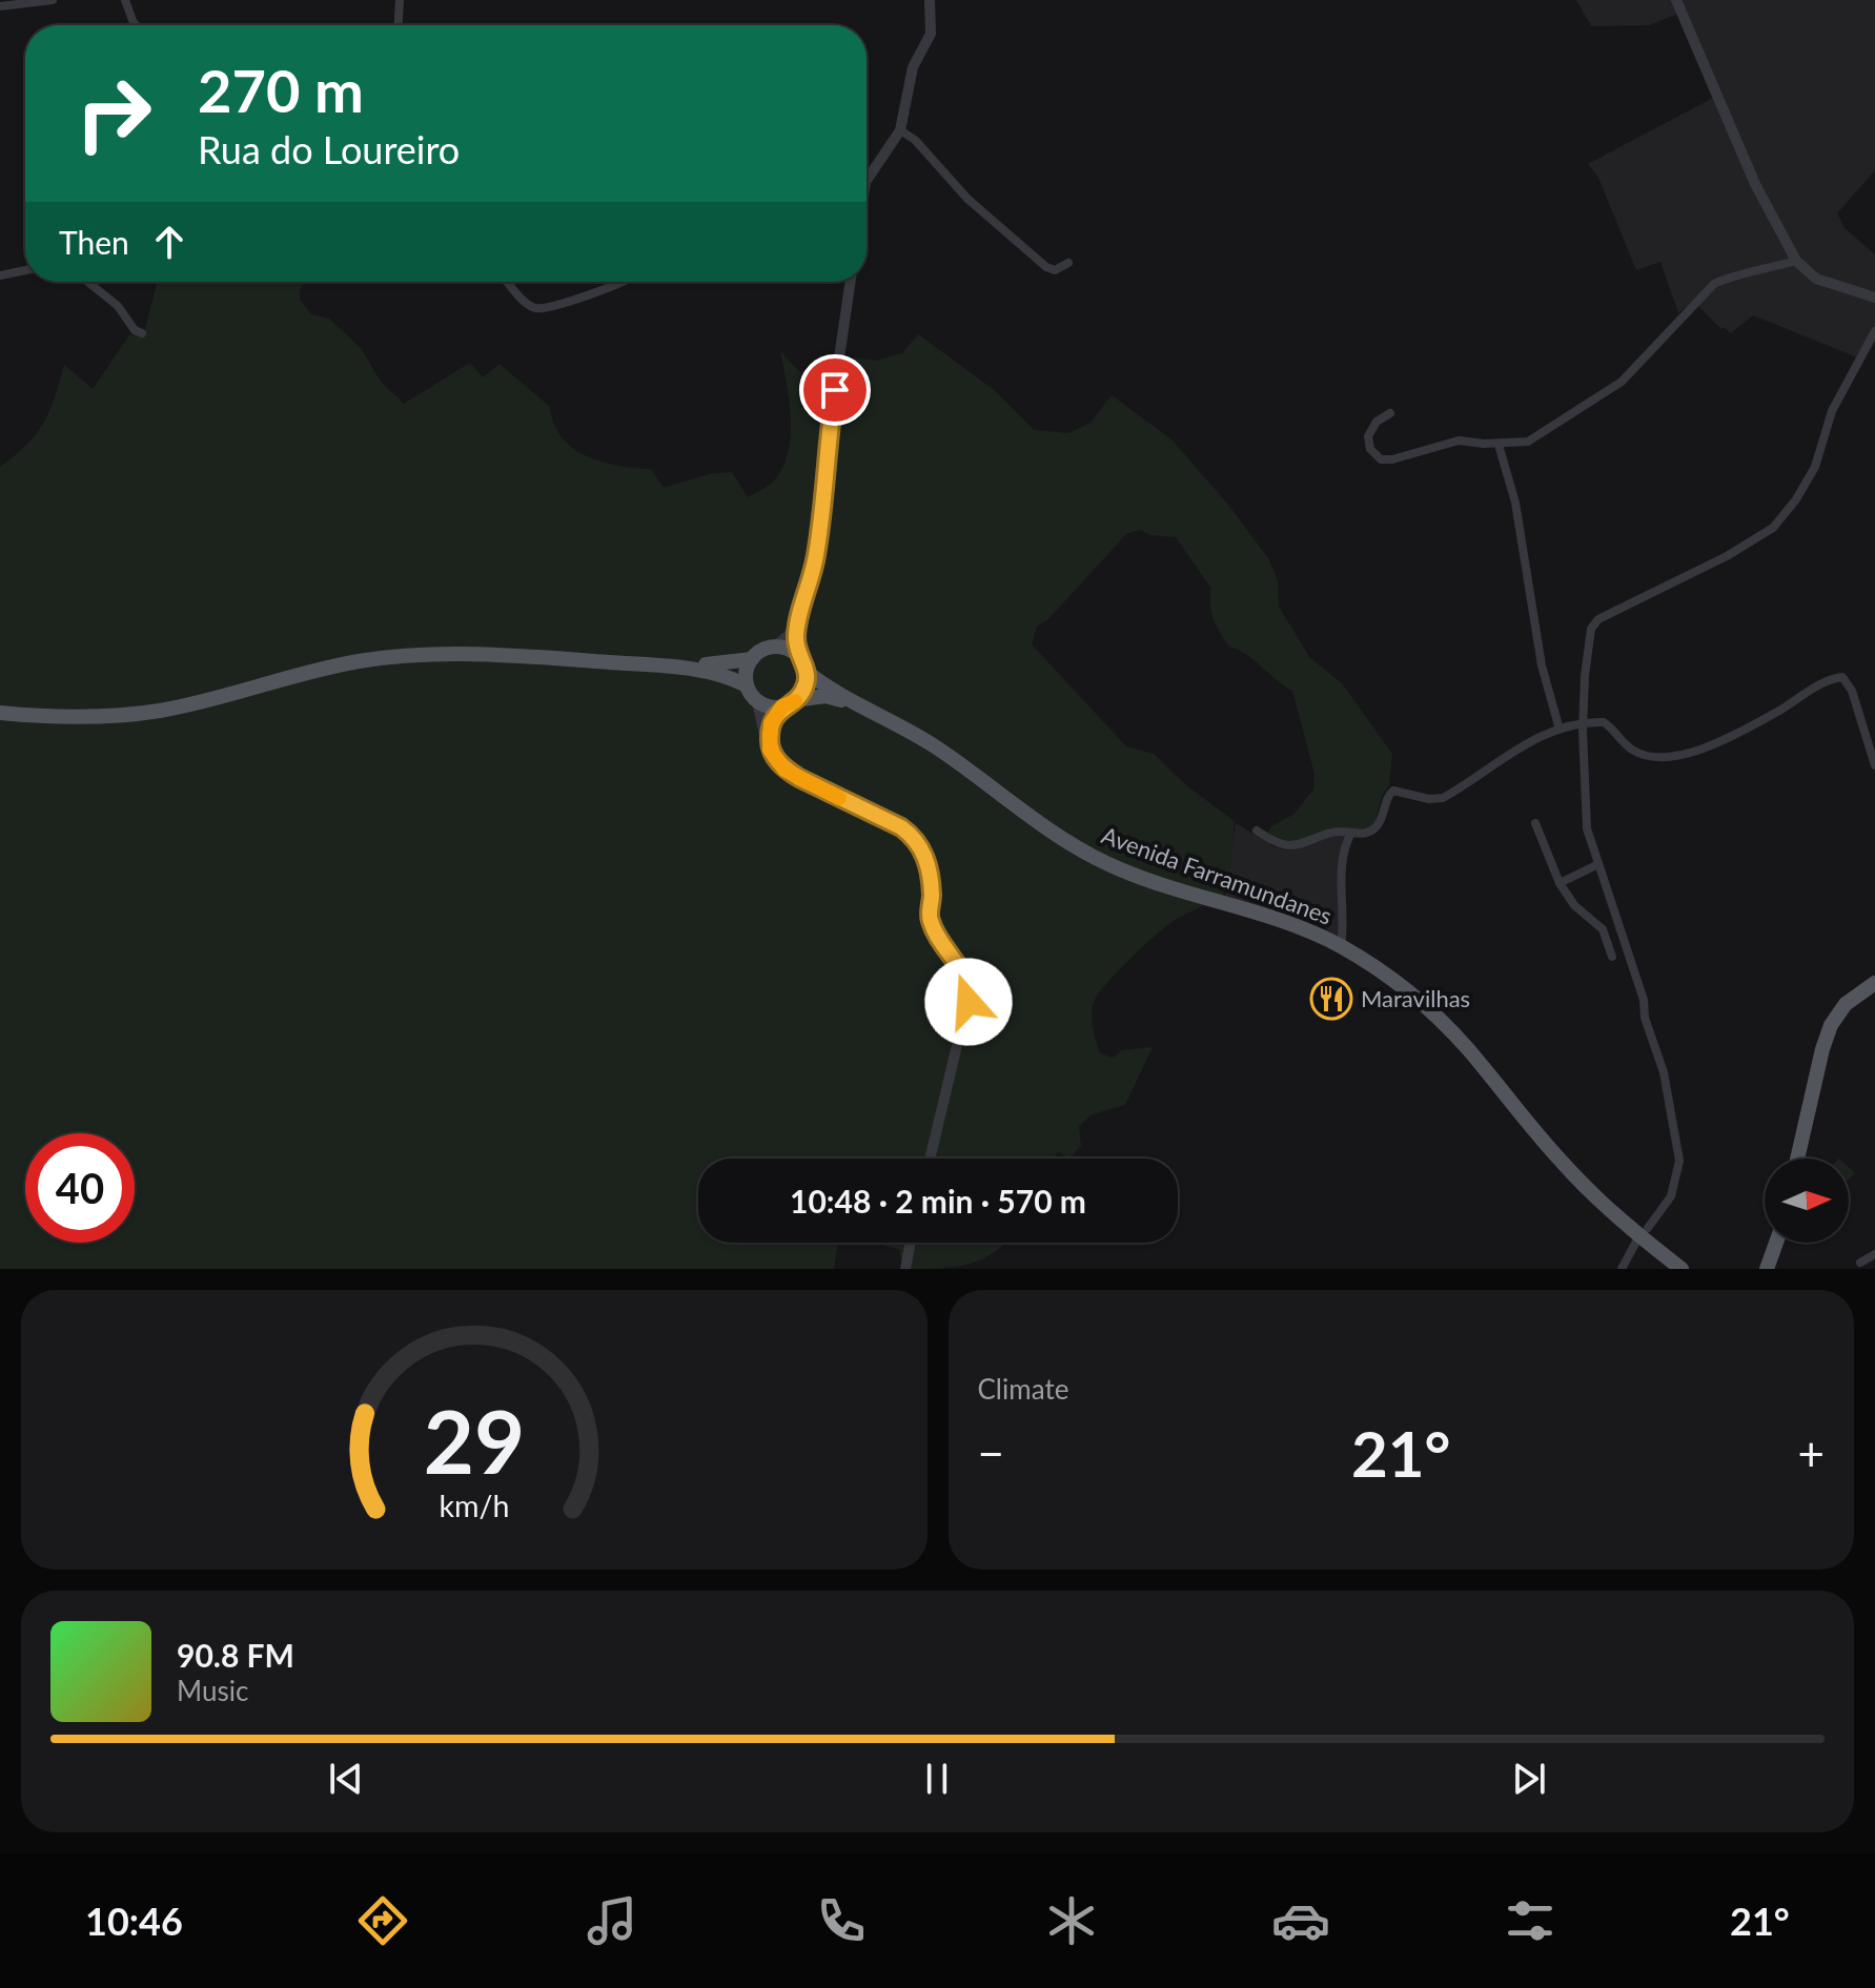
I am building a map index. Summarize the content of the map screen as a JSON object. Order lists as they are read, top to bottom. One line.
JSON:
{"streets":{"main road":["Avenida Farramundanes"]},"places":{"restaurant":["Maravilhas"]},"north":"right","page":{"turn":["270 m","Rua do Loureiro"],"then":"Then","limit":"40","trip":"10:48 · 2 min · 570 m","tile":"Climate","heat":["−","21°","+"],"song":["90.8 FM","Music"],"tabs":["10:46","21°"],"gauge":["29","km/h"]}}
